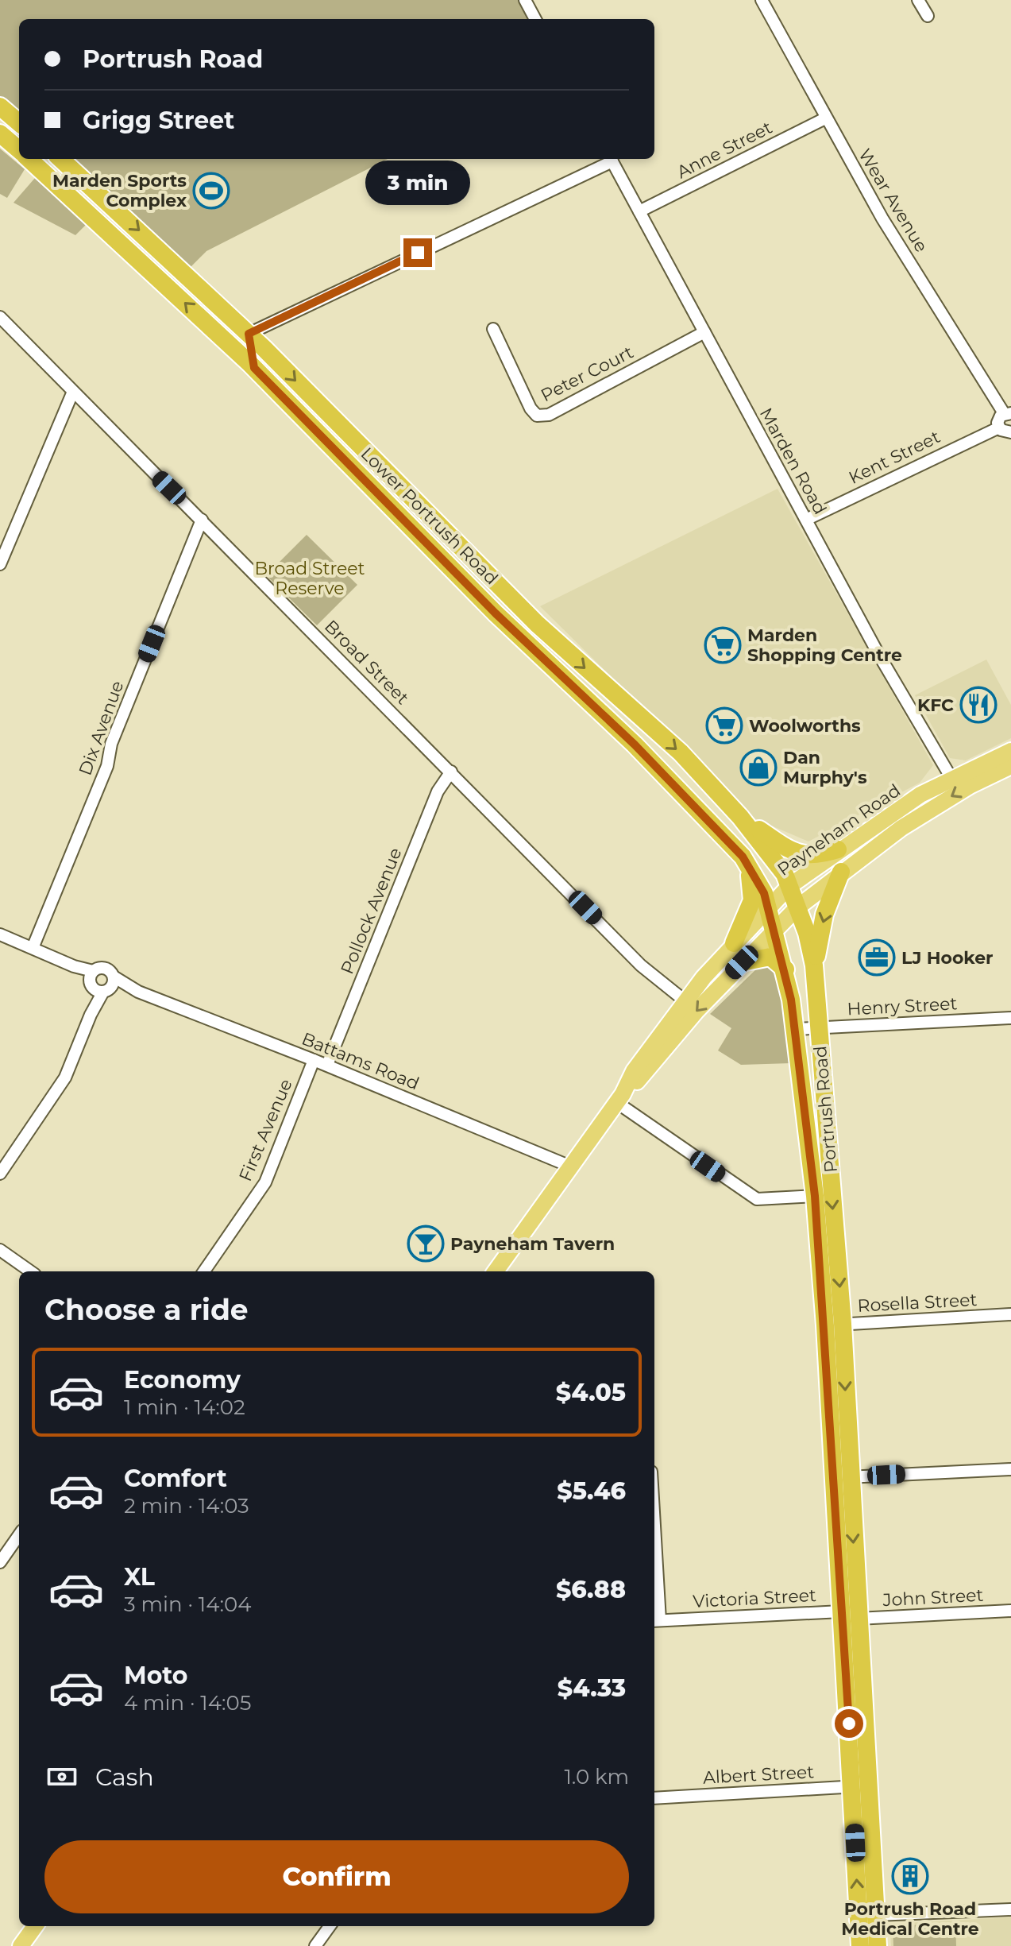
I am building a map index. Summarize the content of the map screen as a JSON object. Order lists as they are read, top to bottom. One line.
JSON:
{"streets":{"highway":["Lower Portrush Road","Portrush Road"],"main road":["Payneham Road"],"street":["Anne Street","Wear Avenue","Peter Court","Kent Street","Marden Road","Broad Street","Dix Avenue","Pollock Avenue","Henry Street","Battams Road","First Avenue","Rosella Street","John Street","Victoria Street","Albert Street"]},"crossings":[["Anne Street","Wear Avenue"],["Anne Street","Marden Road"],["Peter Court","Marden Road"],["Kent Street","Marden Road"],["Marden Road","Payneham Road"],["Lower Portrush Road","Payneham Road"],["Lower Portrush Road","Portrush Road"],["Broad Street","Dix Avenue"],["Broad Street","Payneham Road"],["Broad Street","Pollock Avenue"],["Payneham Road","Battams Road"],["Payneham Road","Portrush Road"],["Pollock Avenue","Battams Road"],["Henry Street","Portrush Road"],["Battams Road","First Avenue"],["Portrush Road","Rosella Street"],["Portrush Road","John Street"],["Portrush Road","Victoria Street"],["Portrush Road","Albert Street"],["John Street","Victoria Street"]],"parks":["Broad Street Reserve"],"places":{"sports":["Marden Sports Complex"],"supermarket":["Marden Shopping Centre","Woolworths"],"restaurant":["KFC"],"shop":["Dan Murphy's"],"office":["LJ Hooker"],"bar":["Payneham Tavern"],"building":["Portrush Road Medical Centre"]},"page":{"banner":["Portrush Road","Grigg Street"],"bubble":"3 min","heading":"Choose a ride","list":[{"name":"Economy","note":"1 min · 14:02","value":"$4.05"},{"name":"Comfort","note":"2 min · 14:03","value":"$5.46"},{"name":"XL","note":"3 min · 14:04","value":"$6.88"},{"name":"Moto","note":"4 min · 14:05","value":"$4.33"}],"pay":["Cash","1.0 km"],"buttons":"Confirm"}}
